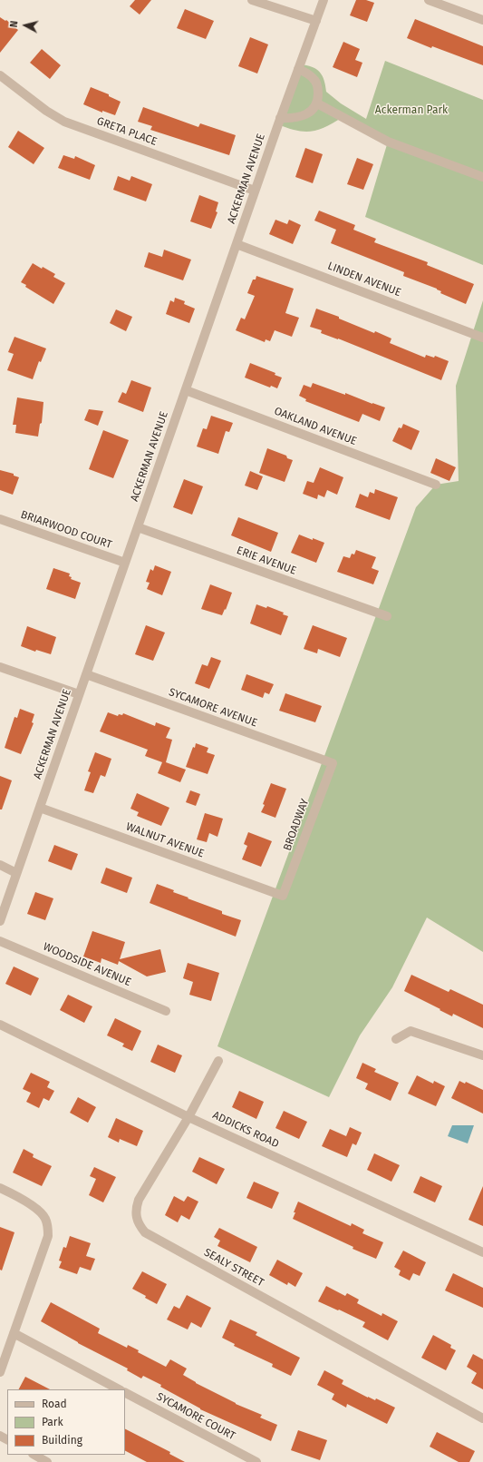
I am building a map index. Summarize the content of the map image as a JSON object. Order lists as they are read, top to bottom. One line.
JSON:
{"streets":{"street":["GRETA PLACE","ACKERMAN AVENUE","LINDEN AVENUE","OAKLAND AVENUE","BRIARWOOD COURT","ERIE AVENUE","SYCAMORE AVENUE","BROADWAY","WALNUT AVENUE","WOODSIDE AVENUE","ADDICKS ROAD","SEALY STREET","SYCAMORE COURT"]},"crossings":[["GRETA PLACE","ACKERMAN AVENUE"],["ACKERMAN AVENUE","LINDEN AVENUE"],["ACKERMAN AVENUE","OAKLAND AVENUE"],["ACKERMAN AVENUE","BRIARWOOD COURT"],["ACKERMAN AVENUE","ERIE AVENUE"],["ACKERMAN AVENUE","SYCAMORE AVENUE"],["ACKERMAN AVENUE","WALNUT AVENUE"],["SYCAMORE AVENUE","BROADWAY"],["BROADWAY","WALNUT AVENUE"],["ADDICKS ROAD","SEALY STREET"]],"parks":["Ackerman Park"],"legend":["Road","Park","Building"],"north":"left"}
